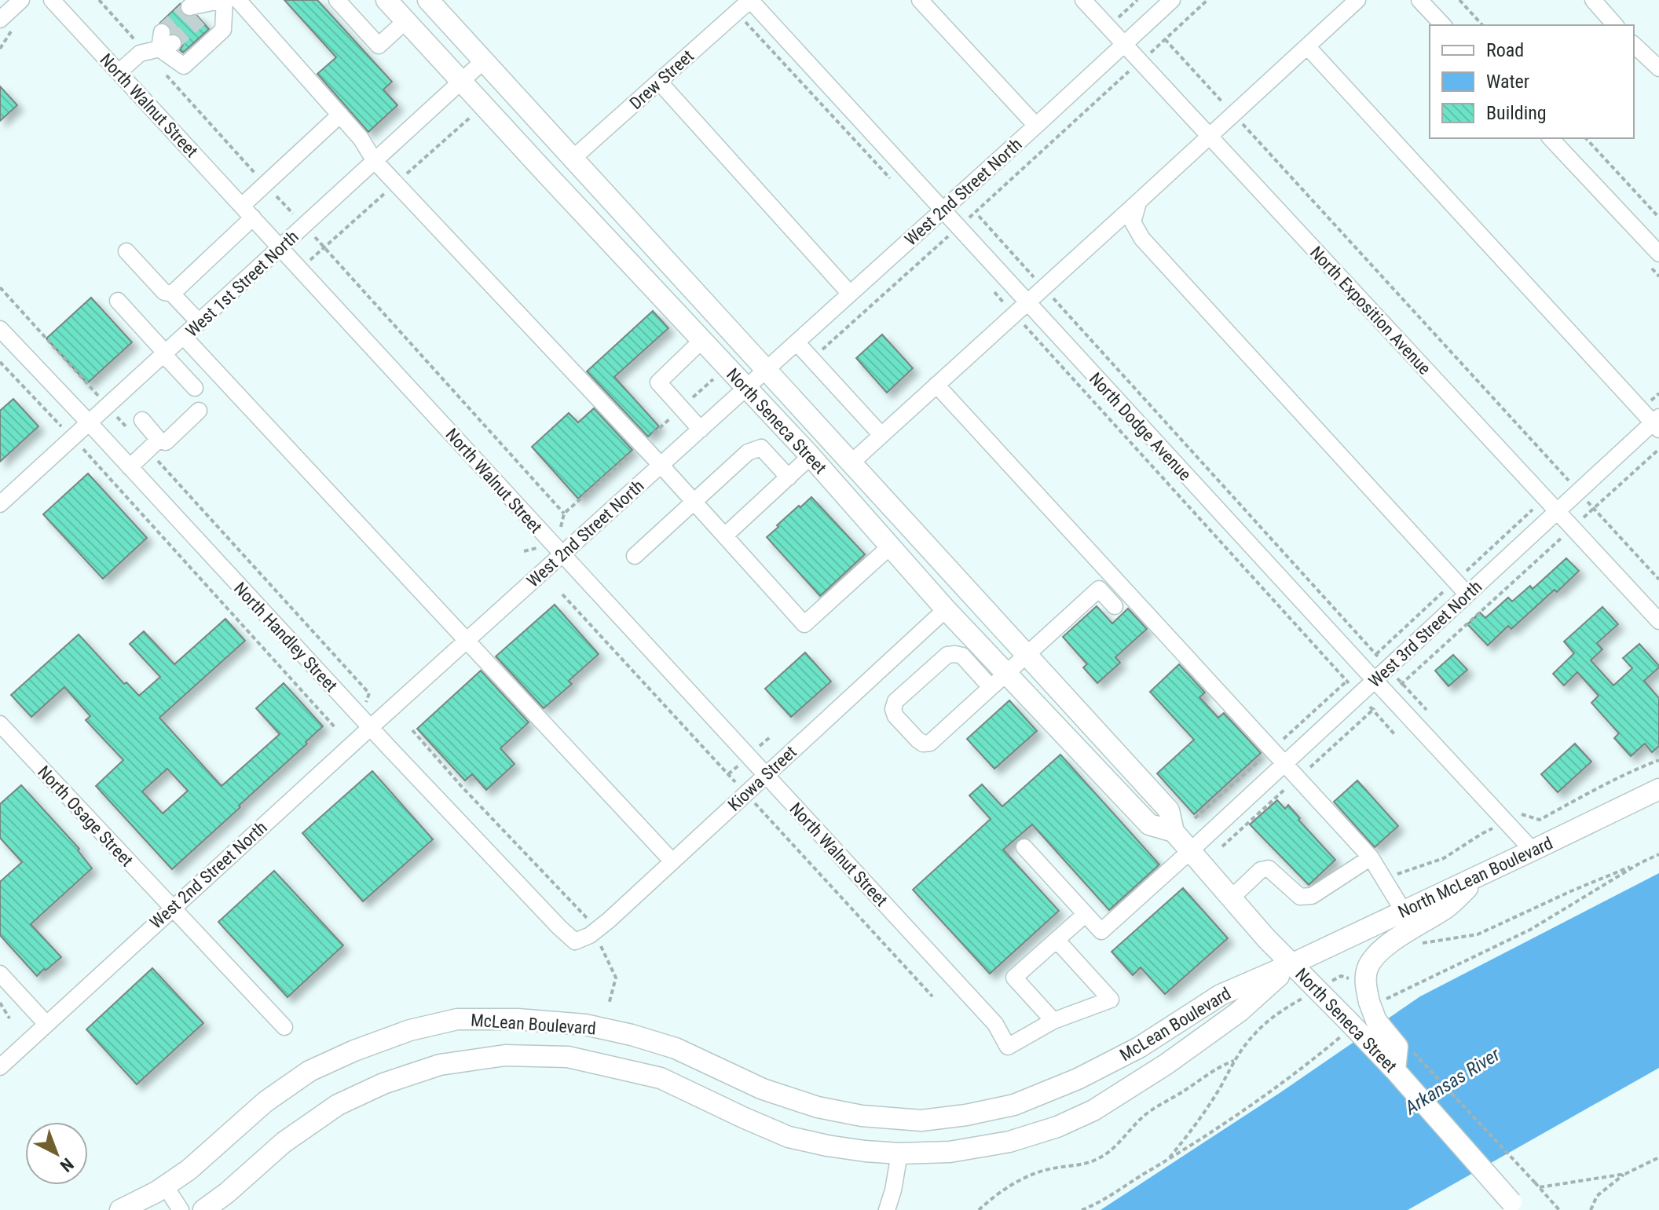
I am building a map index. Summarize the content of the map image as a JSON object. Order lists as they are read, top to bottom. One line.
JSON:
{"streets":{"main road":["North Seneca Street","North McLean Boulevard","McLean Boulevard"],"street":["Drew Street","North Walnut Street","West 2nd Street North","West 1st Street North","North Exposition Avenue","North Dodge Avenue","West 3rd Street North","North Handley Street","Kiowa Street","North Osage Street"]},"crossings":[["Drew Street","North Seneca Street"],["Drew Street","North Dodge Avenue"],["North Walnut Street","West 2nd Street North"],["North Walnut Street","West 1st Street North"],["North Walnut Street","Kiowa Street"],["West 2nd Street North","North Exposition Avenue"],["West 2nd Street North","North Seneca Street"],["West 2nd Street North","North Dodge Avenue"],["West 2nd Street North","North Handley Street"],["West 2nd Street North","North Osage Street"],["West 1st Street North","North Seneca Street"],["West 1st Street North","North Handley Street"],["North Exposition Avenue","West 3rd Street North"],["North Seneca Street","West 3rd Street North"],["North Seneca Street","Kiowa Street"],["North Seneca Street","North McLean Boulevard"],["North Seneca Street","McLean Boulevard"],["North Dodge Avenue","West 3rd Street North"],["North Dodge Avenue","North McLean Boulevard"],["North Handley Street","Kiowa Street"],["North McLean Boulevard","McLean Boulevard"]],"water":["Arkansas River"],"legend":["Road","Water","Building"],"north":"bottom right"}
